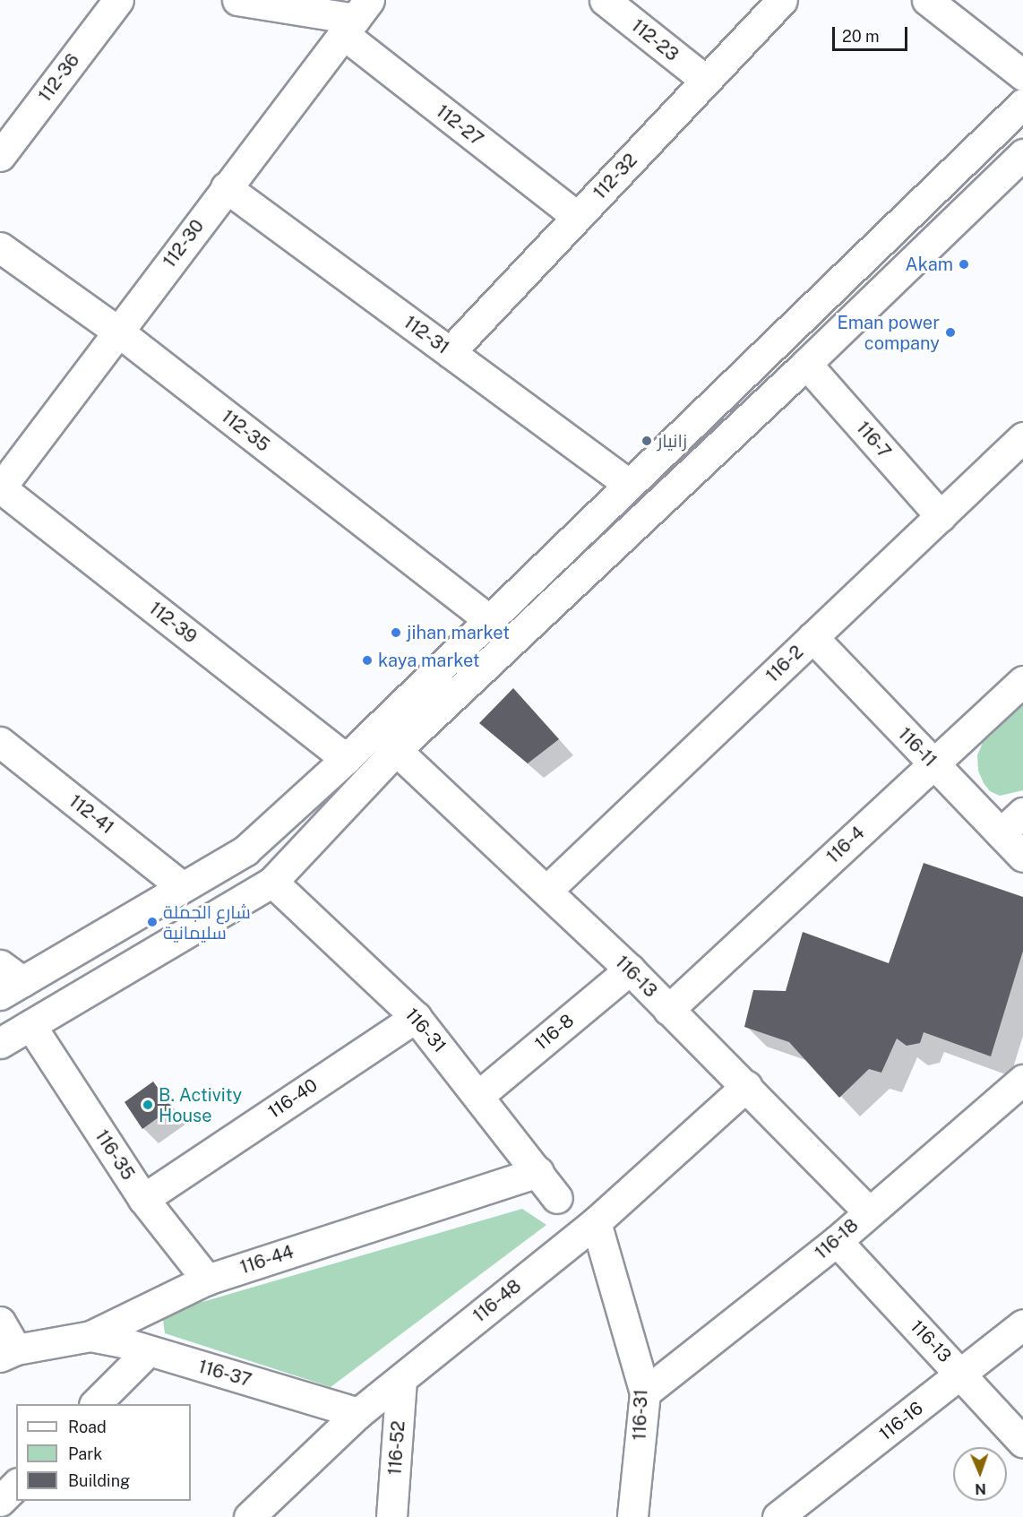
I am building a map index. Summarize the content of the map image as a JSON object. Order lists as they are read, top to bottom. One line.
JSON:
{"streets":{"street":["112-23","112-36","112-27","112-32","112-30","112-31","112-35","116-7","112-39","116-2","116-11","112-41","116-4","116-13","116-31","116-8","116-40","116-35","116-18","116-44","116-48","116-37","116-16","116-52"]},"crossings":[["112-23","112-32"],["112-27","112-32"],["112-27","112-30"],["112-32","112-31"],["112-30","112-31"],["112-30","112-35"],["112-30","112-39"],["116-7","116-2"],["116-2","116-11"],["116-2","116-13"],["116-11","116-4"],["116-4","116-13"],["116-13","116-8"],["116-13","116-18"],["116-13","116-48"],["116-13","116-16"],["116-31","116-8"],["116-31","116-40"],["116-31","116-18"],["116-31","116-44"],["116-31","116-48"],["116-40","116-35"],["116-35","116-44"],["116-44","116-37"],["116-48","116-37"],["116-48","116-52"]],"places":["Akam","Eman power company","زانيار","jihan market","kaya market","شارع الجملة سليمانية","B. Activity House"],"legend":["Road","Park","Building"],"scale_bar":"20 m","north":"bottom"}
